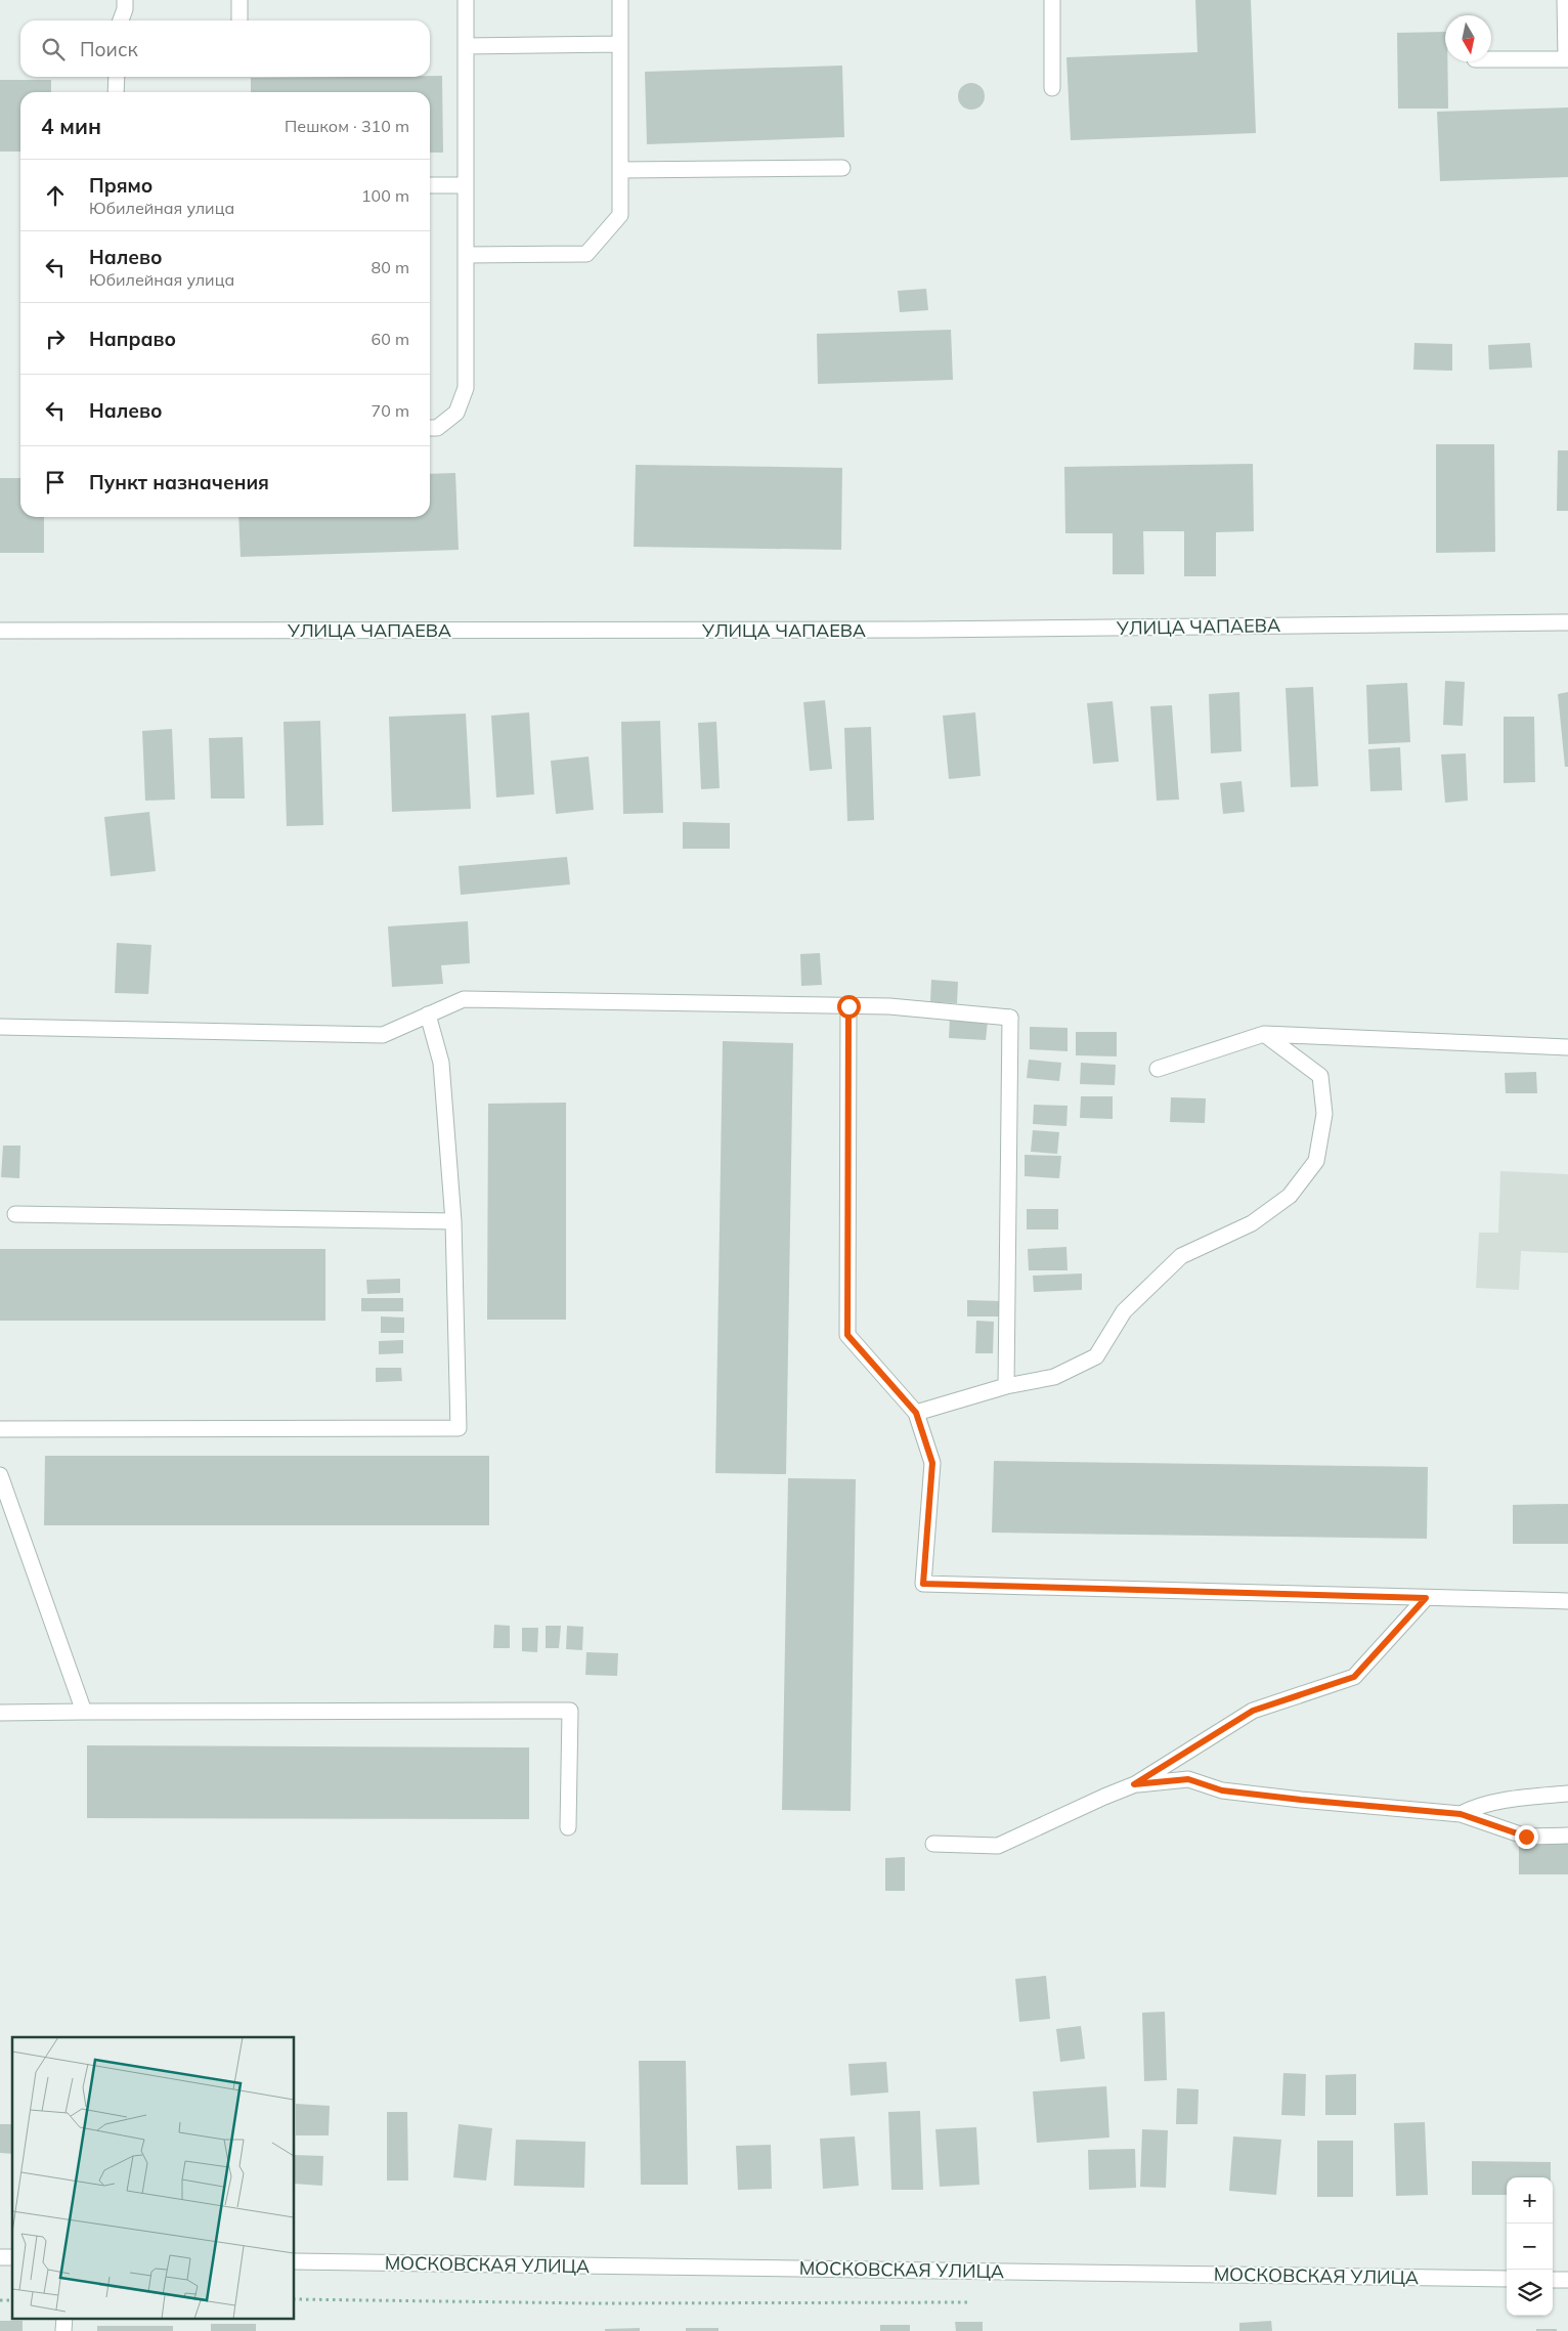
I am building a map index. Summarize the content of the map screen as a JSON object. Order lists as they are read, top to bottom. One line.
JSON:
{"streets":{"street":["УЛИЦА ЧАПАЕВА","МОСКОВСКАЯ УЛИЦА"]},"north":"bottom","page":{"search":"Поиск","heading":["4 мин","Пешком · 310 m"],"list":[["Прямо","Юбилейная улица","100 m"],["Налево","Юбилейная улица","80 m"],["Направо","60 m"],["Налево","70 m"],"Пункт назначения"],"map_buttons":["+","−"]}}
